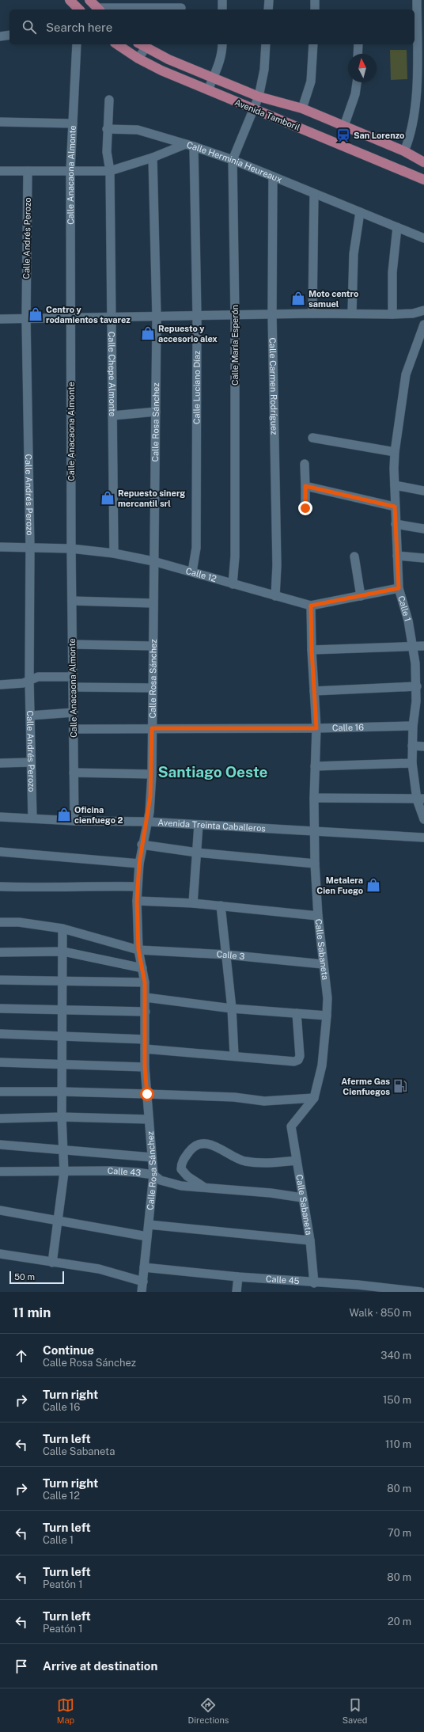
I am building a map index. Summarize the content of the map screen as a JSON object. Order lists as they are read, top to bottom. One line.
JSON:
{"streets":{"main road":["Avenida Tamboril"],"street":["Calle Herminia Heureaux","Calle Anacaona Almonte","Calle Andrés Perozo","Calle María Esperón","Calle Chepe Almonte","Calle Carmen Rodríguez","Calle Luciano Díaz","Calle Rosa Sánchez","Calle 12","Calle 1","Calle 16","Avenida Treinta Caballeros","Calle Sabaneta","Calle 3","Calle 43","Calle 45"]},"crossings":[["Avenida Tamboril","Calle María Esperón"],["Calle Herminia Heureaux","Calle Anacaona Almonte"],["Calle Herminia Heureaux","Calle Andrés Perozo"],["Calle Herminia Heureaux","Calle María Esperón"],["Calle Herminia Heureaux","Calle Chepe Almonte"],["Calle Herminia Heureaux","Calle Carmen Rodríguez"],["Calle Herminia Heureaux","Calle Luciano Díaz"],["Calle Herminia Heureaux","Calle Rosa Sánchez"],["Calle Anacaona Almonte","Calle 12"],["Calle Anacaona Almonte","Calle 16"],["Calle Anacaona Almonte","Avenida Treinta Caballeros"],["Calle Andrés Perozo","Calle 12"],["Calle Andrés Perozo","Avenida Treinta Caballeros"],["Calle María Esperón","Calle 12"],["Calle Chepe Almonte","Calle 12"],["Calle Carmen Rodríguez","Calle 12"],["Calle Luciano Díaz","Calle 12"],["Calle Rosa Sánchez","Calle 12"],["Calle Rosa Sánchez","Calle 16"],["Calle Rosa Sánchez","Avenida Treinta Caballeros"],["Calle Rosa Sánchez","Calle 3"],["Calle Rosa Sánchez","Calle 43"],["Calle Rosa Sánchez","Calle 45"],["Calle 12","Calle 1"],["Calle 12","Calle Sabaneta"],["Calle 1","Calle 16"],["Calle 16","Calle Sabaneta"],["Avenida Treinta Caballeros","Calle Sabaneta"],["Calle Sabaneta","Calle 3"],["Calle Sabaneta","Calle 43"],["Calle Sabaneta","Calle 45"]],"districts":["Santiago Oeste"],"places":{"station":["San Lorenzo"],"shop":["Moto centro samuel","Centro y rodamientos tavarez","Repuesto y accesorio alex","Repuesto sinerg mercantil srl","Oficina cienfuego 2","Metalera Cien Fuego"],"fuel station":["Aferme Gas Cienfuegos"]},"scale_bar":"50 m","north":"top","page":{"search":"Search here","scale":"50 m","heading":["11 min","Walk · 850 m"],"list":[["Continue","Calle Rosa Sánchez","340 m"],["Turn right","Calle 16","150 m"],["Turn left","Calle Sabaneta","110 m"],["Turn right","Calle 12","80 m"],["Turn left","Calle 1","70 m"],["Turn left","Peatón 1","80 m"],["Turn left","Peatón 1","20 m"],"Arrive at destination"],"nav":["Map","Directions","Saved"]}}
